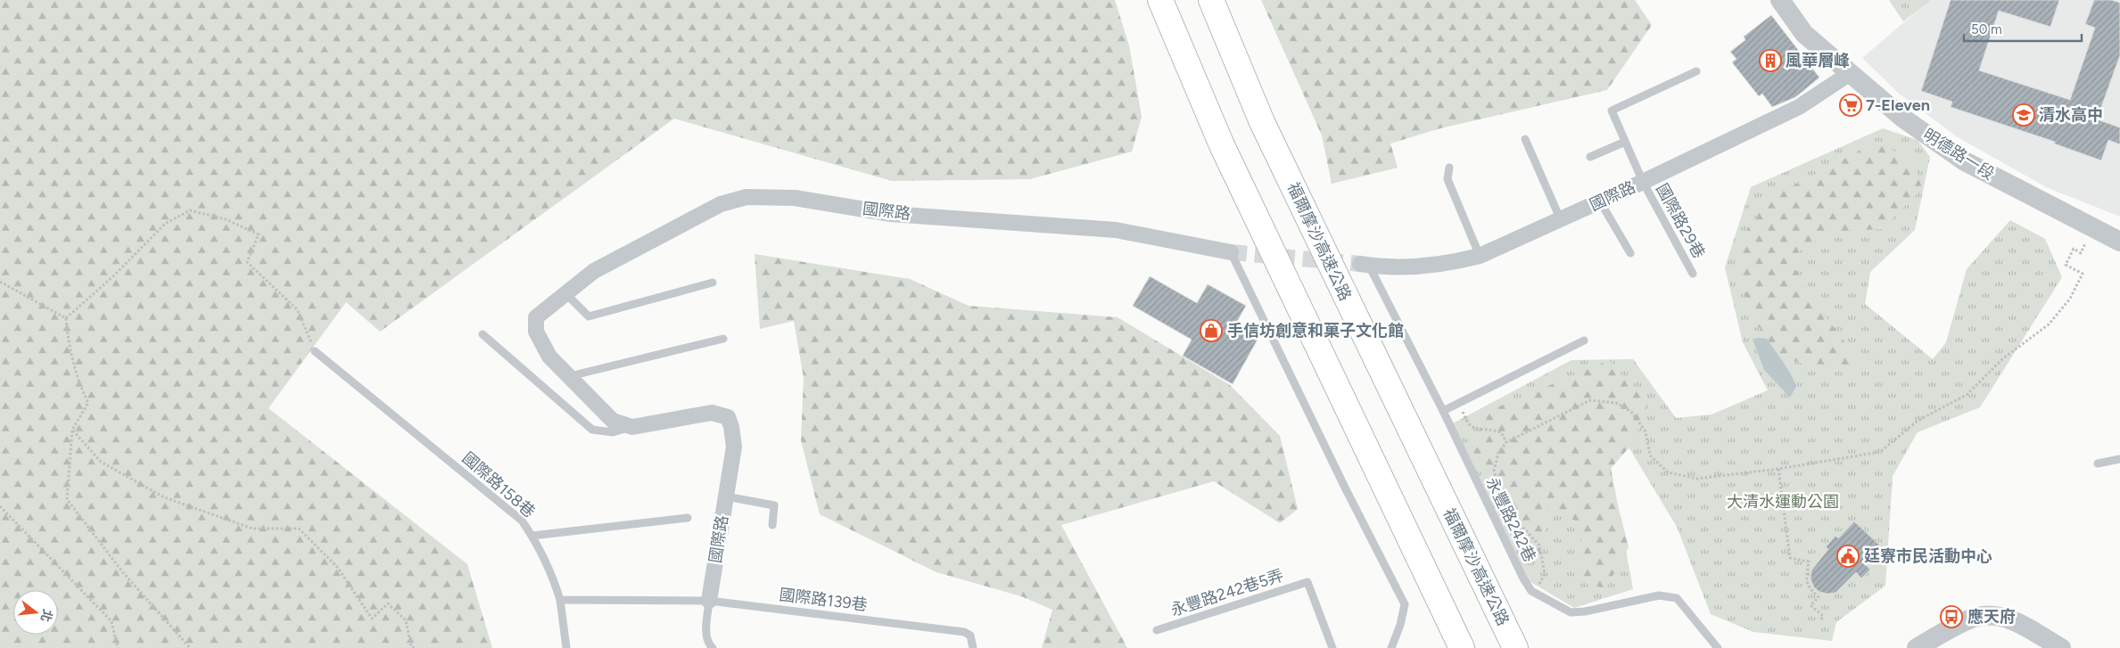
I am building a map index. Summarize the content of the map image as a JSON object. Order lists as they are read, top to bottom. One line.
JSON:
{"streets":{"highway":["福爾摩沙高速公路"],"street":["明德路一段","國際路"],"lane":["國際路29巷","國際路158巷","永豐路242巷","永豐路242巷5弄","國際路139巷"]},"crossings":[["明德路一段","國際路"],["國際路","國際路29巷"],["國際路","永豐路242巷"],["國際路","國際路139巷"]],"parks":["大清水運動公園"],"places":{"building":["風華層峰"],"supermarket":["7-Eleven"],"school or university":["清水高中"],"shop":["手信坊創意和菓子文化館"],"public building":["廷寮市民活動中心"],"bus stop":["應天府"]},"scale_bar":"50 m","north":"right"}
